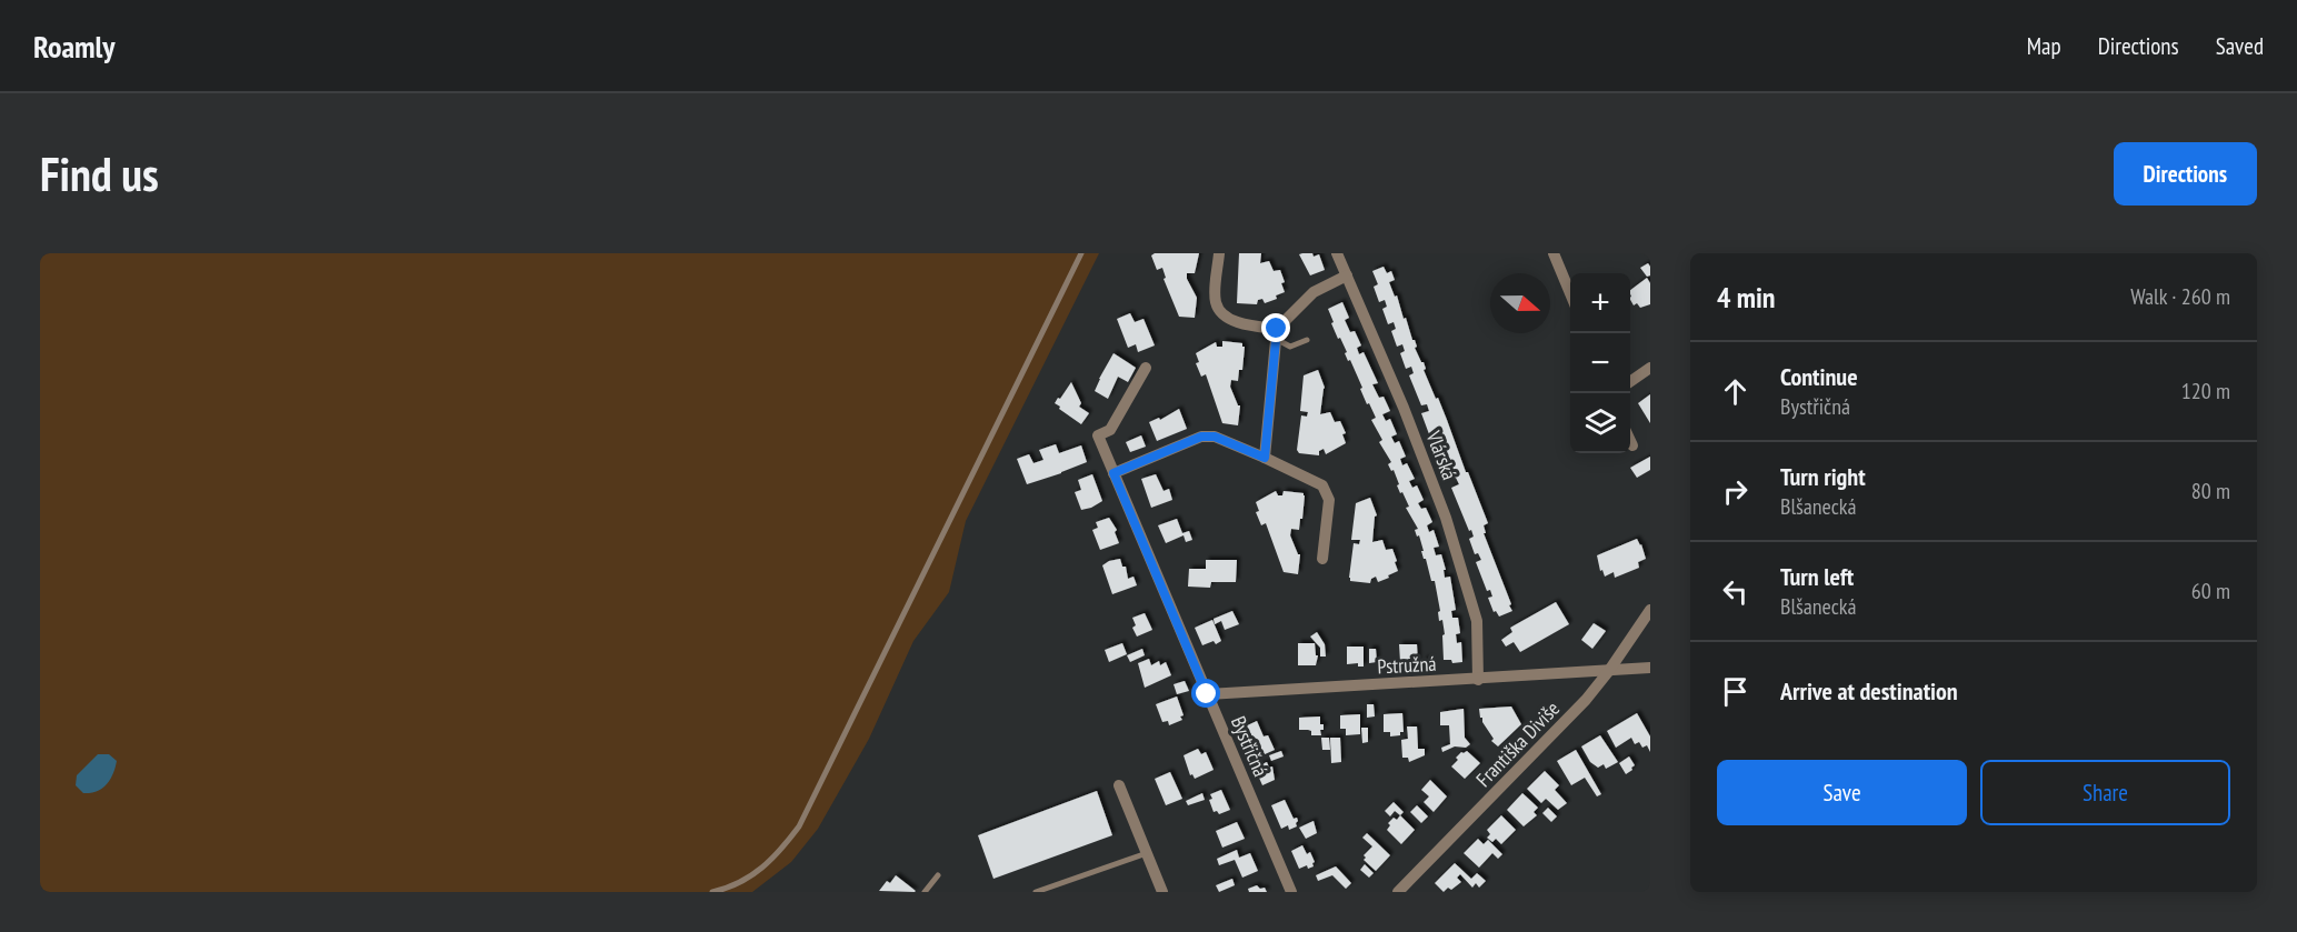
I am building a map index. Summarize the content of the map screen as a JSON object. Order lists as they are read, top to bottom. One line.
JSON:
{"streets":{"street":["Vlárská","Pstružná","Františka Diviše","Bystřičná"]},"crossings":[["Vlárská","Pstružná"],["Pstružná","Františka Diviše"],["Pstružná","Bystřičná"]],"north":"right","page":{"header":"Roamly","nav":["Map","Directions","Saved"],"buttons":["Directions",["Save","Share"]],"title":"Find us","heading":["4 min","Walk · 260 m"],"map_buttons":["+","−"],"list":[["Continue","Bystřičná","120 m"],["Turn right","Blšanecká","80 m"],["Turn left","Blšanecká","60 m"],"Arrive at destination"]}}
